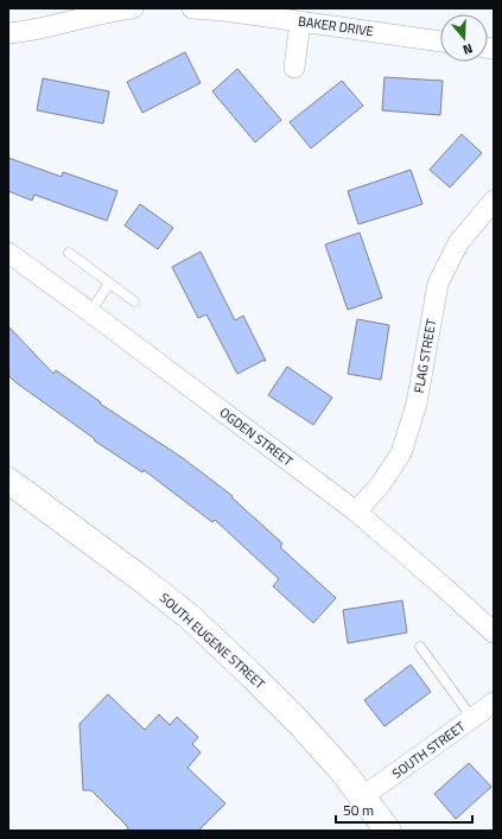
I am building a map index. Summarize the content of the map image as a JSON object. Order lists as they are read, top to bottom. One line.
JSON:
{"streets":{"main road":["SOUTH EUGENE STREET"],"street":["BAKER DRIVE","FLAG STREET","OGDEN STREET","SOUTH STREET"]},"crossings":[["FLAG STREET","OGDEN STREET"],["SOUTH EUGENE STREET","SOUTH STREET"]],"scale_bar":"50 m","north":"bottom"}
